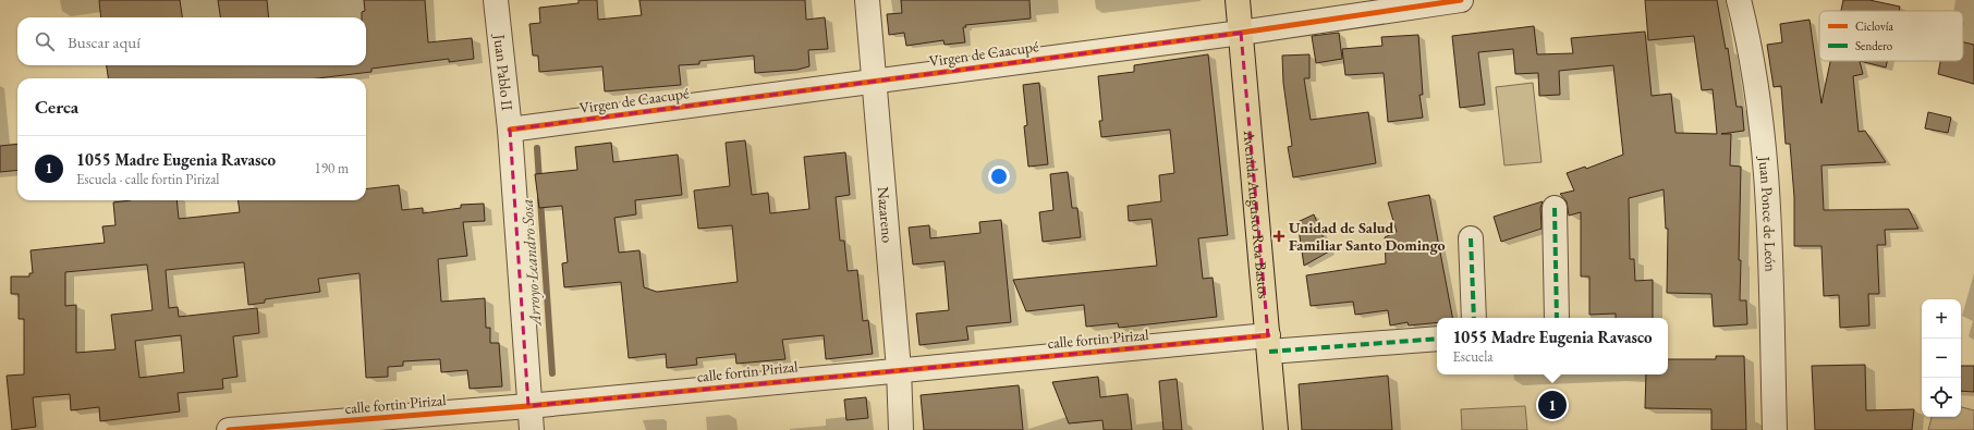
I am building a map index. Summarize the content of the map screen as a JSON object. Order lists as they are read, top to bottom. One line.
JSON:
{"streets":{"main road":["Avenida Augusto Roa Bastos"],"street":["Virgen de Caacupé","Juan Pablo II","Juan Ponce de León","Nazareno","calle fortin Pirizal"]},"crossings":[["Virgen de Caacupé","Juan Pablo II"],["Virgen de Caacupé","Nazareno"],["Virgen de Caacupé","Avenida Augusto Roa Bastos"],["Juan Pablo II","calle fortin Pirizal"],["Nazareno","calle fortin Pirizal"],["Avenida Augusto Roa Bastos","calle fortin Pirizal"]],"water":["Arroyo Leandro Sosa"],"places":{"health":["Unidad de Salud Familiar Santo Domingo"]},"legend":["Ciclovía","Sendero"],"page":{"search":"Buscar aquí","heading":"Cerca","list":[{"mark":"1","name":"1055 Madre Eugenia Ravasco","note":"Escuela · calle fortin Pirizal","value":"190 m"}],"map_buttons":["+","−"],"popup":["1055 Madre Eugenia Ravasco","Escuela"],"pins":"1"}}
